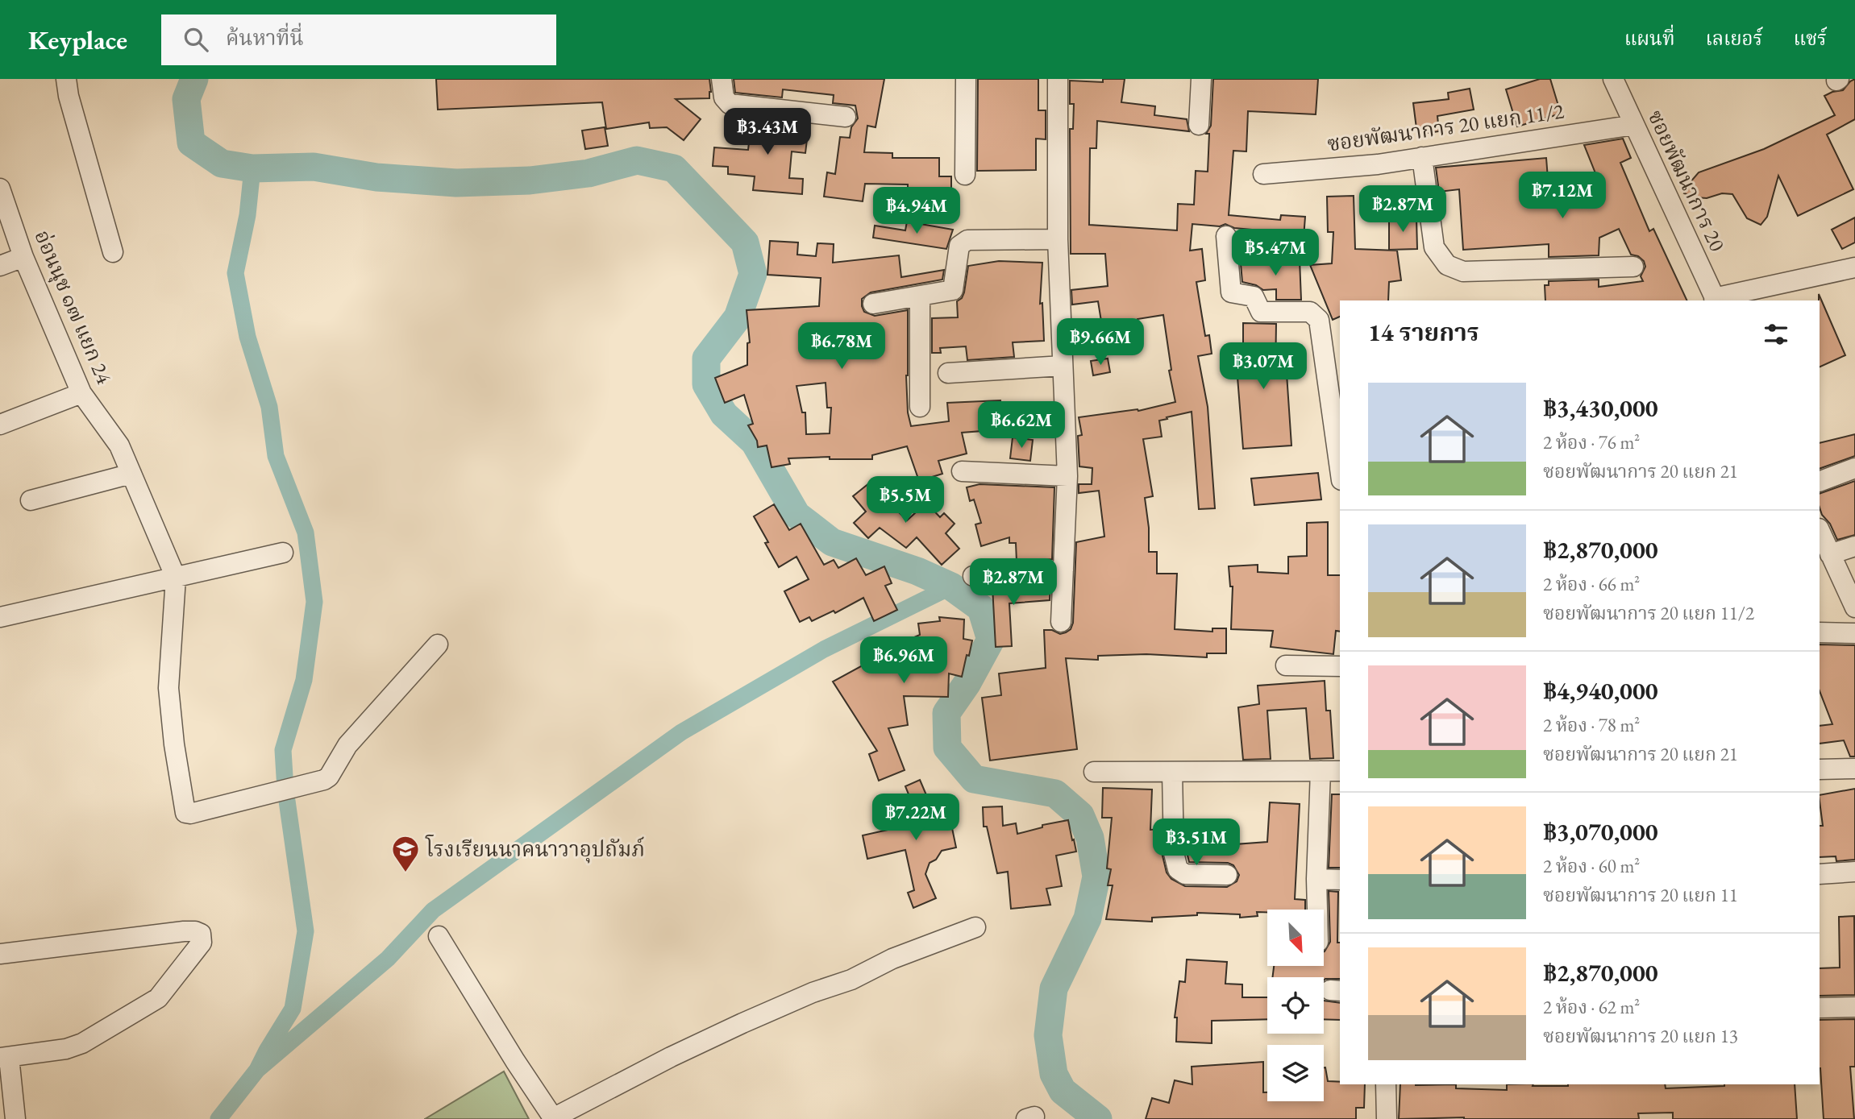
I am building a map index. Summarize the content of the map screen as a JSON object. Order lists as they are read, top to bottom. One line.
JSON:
{"streets":{"street":["ซอยพัฒนาการ 20 แยก 11/2","ซอยพัฒนาการ 20","อ่อนนุช ๑๗ แยก 24"]},"crossings":[["ซอยพัฒนาการ 20 แยก 11/2","ซอยพัฒนาการ 20"]],"places":{"school or university":["โรงเรียนนาคนาวาอุปถัมภ์"]},"north":"bottom right","page":{"header":"Keyplace","search":"ค้นหาที่นี่","nav":["แผนที่","เลเยอร์","แชร์"],"price":["฿3.43M","฿7.12M","฿2.87M","฿4.94M","฿5.47M","฿9.66M","฿6.78M","฿3.07M","฿6.62M","฿5.5M","฿2.87M","฿6.96M","฿7.22M","฿3.51M"],"heading":"14 รายการ","list":[{"name":"฿3,430,000","note":"2 ห้อง · 76 m² · ซอยพัฒนาการ 20 แยก 21"},{"name":"฿2,870,000","note":"2 ห้อง · 66 m² · ซอยพัฒนาการ 20 แยก 11/2"},{"name":"฿4,940,000","note":"2 ห้อง · 78 m² · ซอยพัฒนาการ 20 แยก 21"},{"name":"฿3,070,000","note":"2 ห้อง · 60 m² · ซอยพัฒนาการ 20 แยก 11"},{"name":"฿2,870,000","note":"2 ห้อง · 62 m² · ซอยพัฒนาการ 20 แยก 13"}]}}
